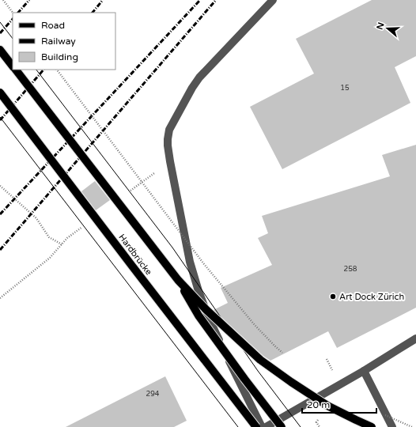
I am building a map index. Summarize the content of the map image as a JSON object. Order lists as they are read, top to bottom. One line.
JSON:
{"streets":{"main road":["Hardbrücke"]},"places":["Art Dock Zürich"],"house_numbers":["15","258","294"],"legend":["Road","Railway","Building"],"scale_bar":"20 m","north":"left"}
